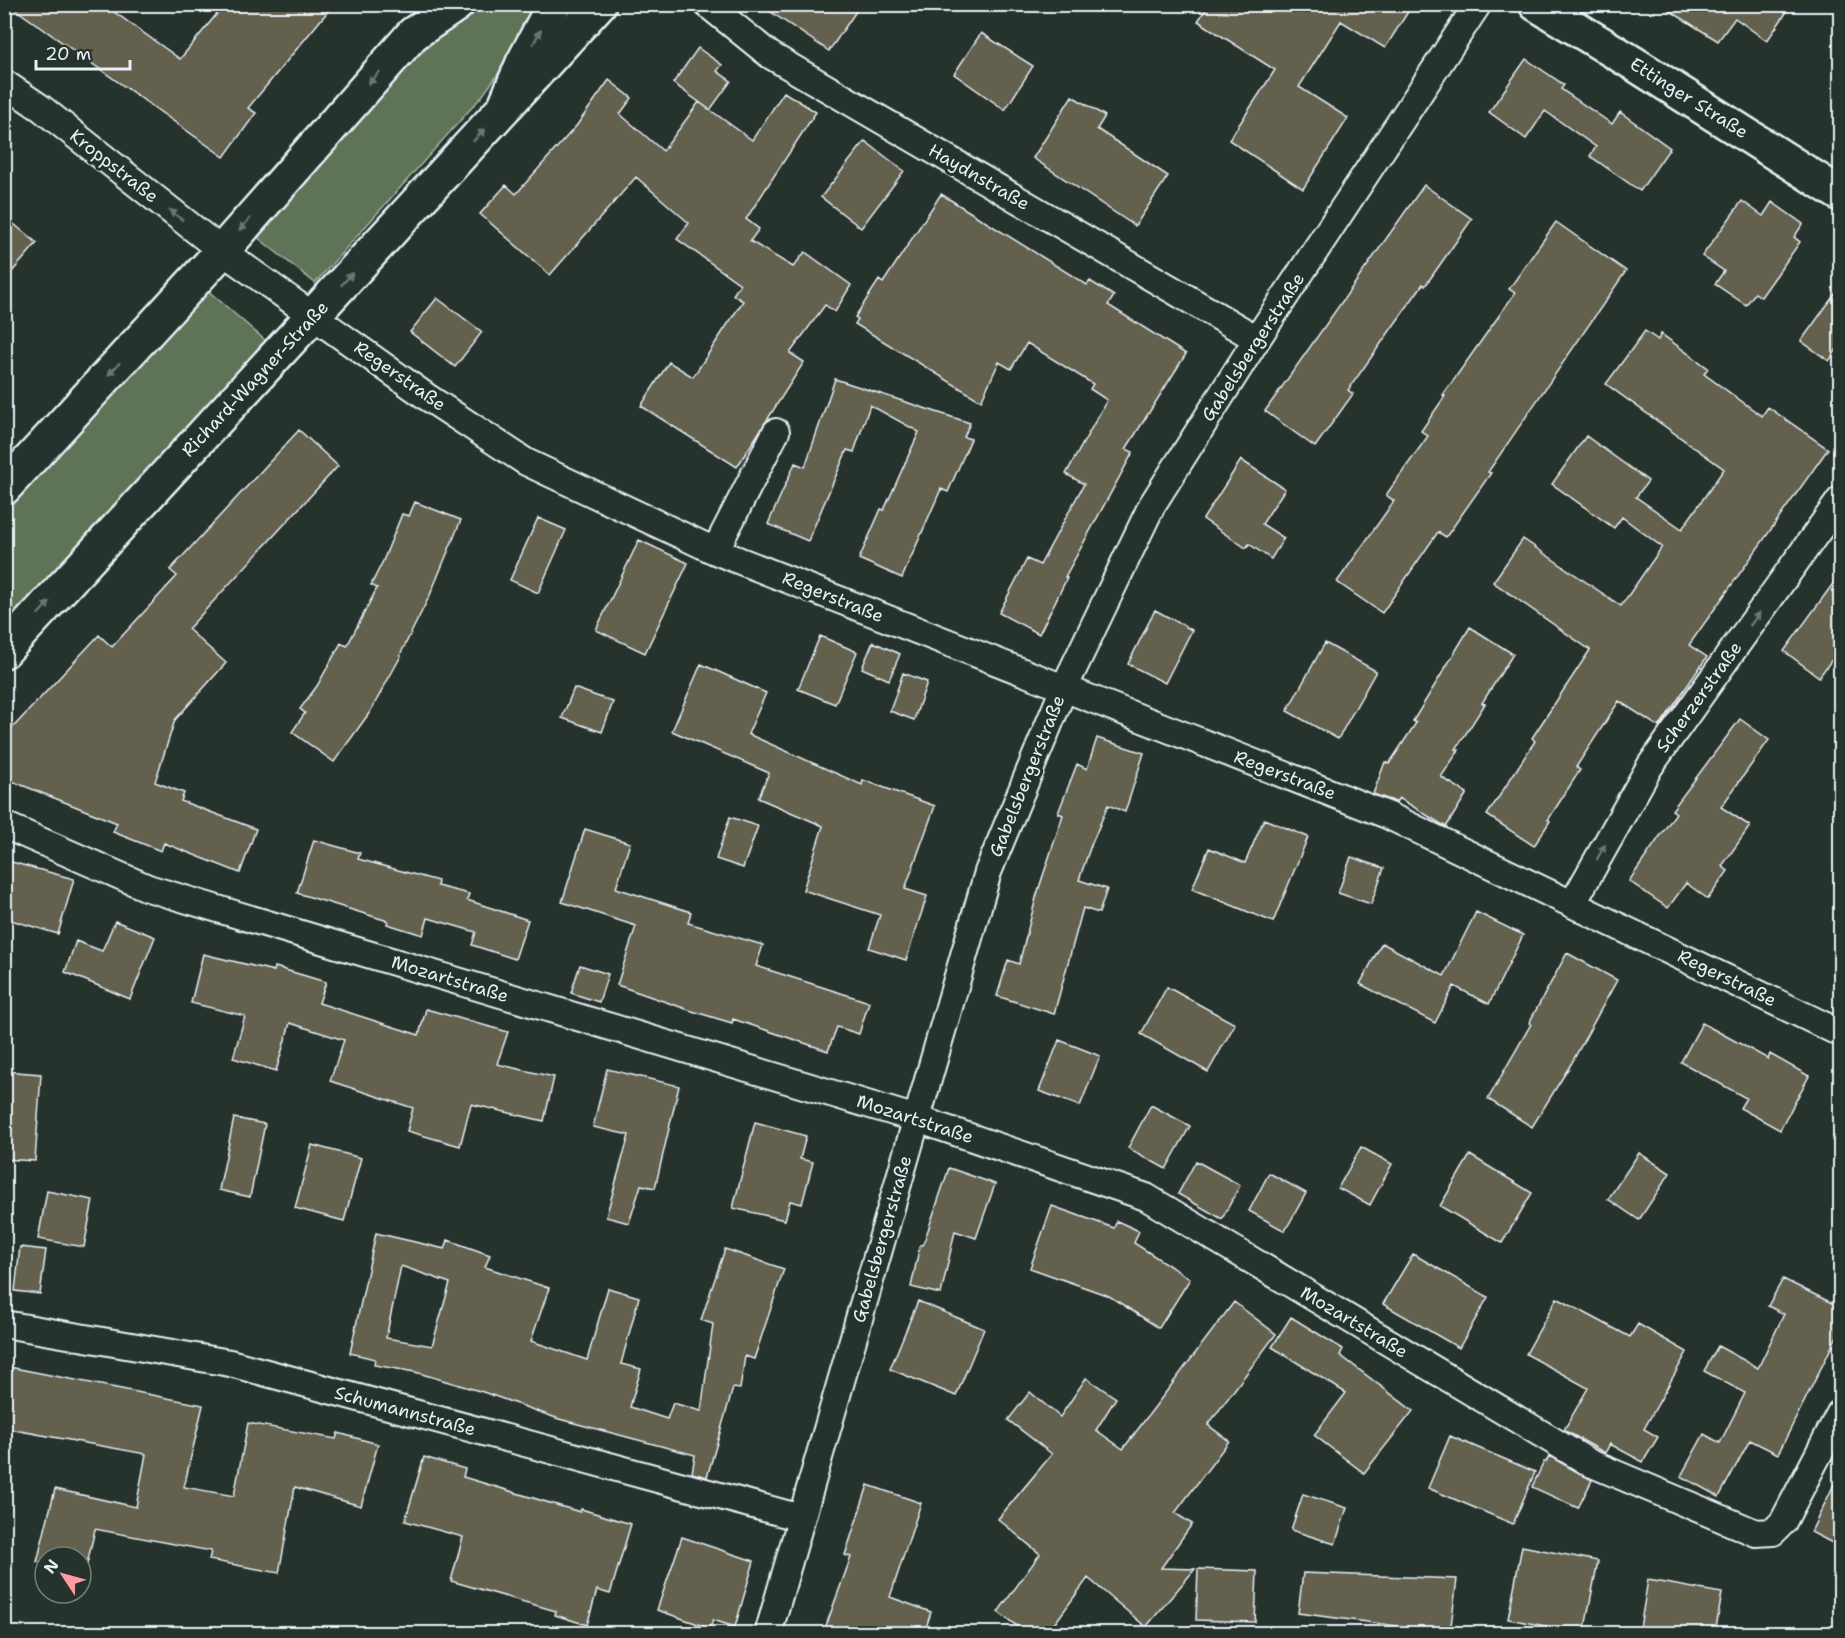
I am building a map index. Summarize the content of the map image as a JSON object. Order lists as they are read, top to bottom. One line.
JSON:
{"streets":{"main road":["Ettinger Straße","Richard-Wagner-Straße"],"street":["Kroppstraße","Haydnstraße","Gabelsbergerstraße","Regerstraße","Scherzerstraße","Mozartstraße","Schumannstraße"]},"crossings":[["Kroppstraße","Regerstraße"],["Haydnstraße","Gabelsbergerstraße"],["Gabelsbergerstraße","Regerstraße"],["Gabelsbergerstraße","Mozartstraße"],["Gabelsbergerstraße","Schumannstraße"],["Regerstraße","Richard-Wagner-Straße"],["Regerstraße","Scherzerstraße"]],"one_way":["Kroppstraße","Scherzerstraße"],"scale_bar":"20 m","north":"top left"}
